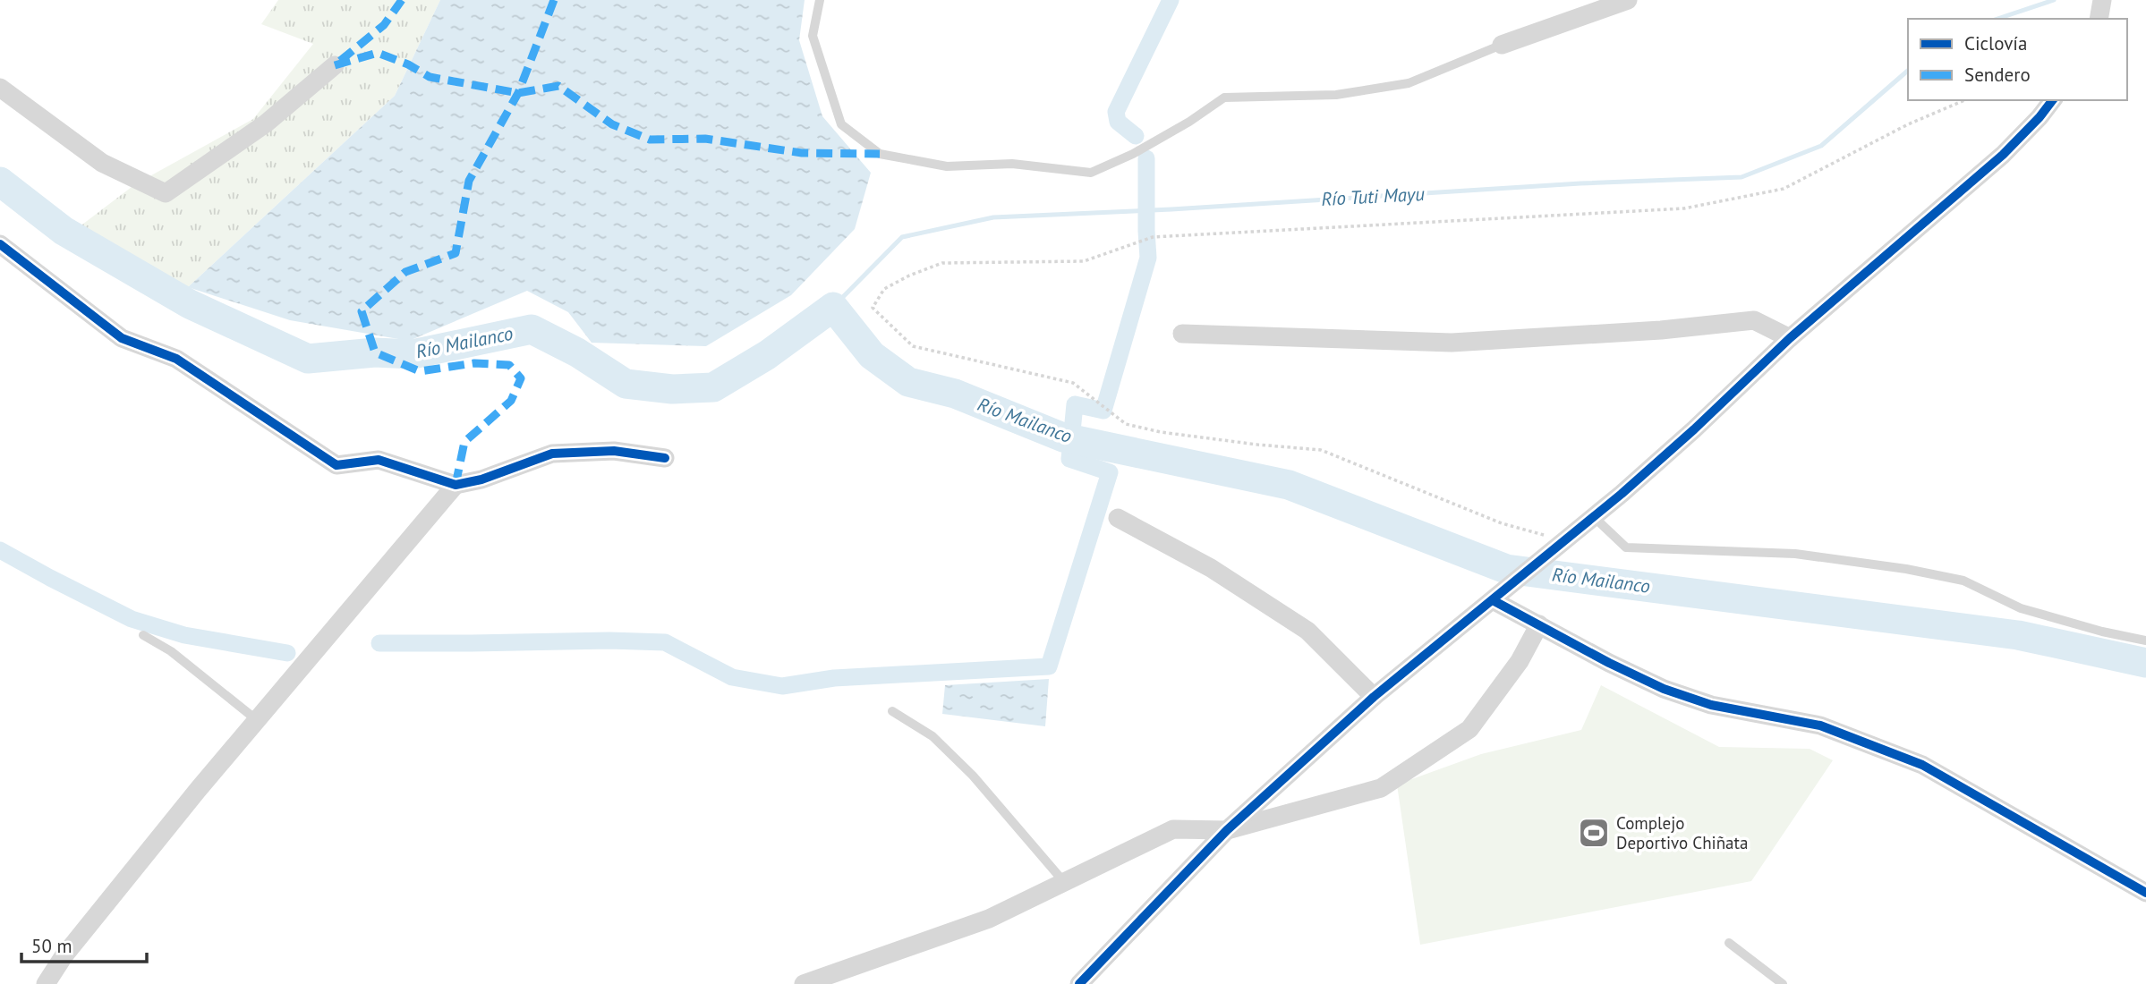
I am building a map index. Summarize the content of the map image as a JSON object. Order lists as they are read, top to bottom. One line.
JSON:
{"water":["Río Tuti Mayu","Río Mailanco"],"places":{"sports":["Complejo Deportivo Chiñata"]},"legend":["Ciclovía","Sendero"],"scale_bar":"50 m"}
